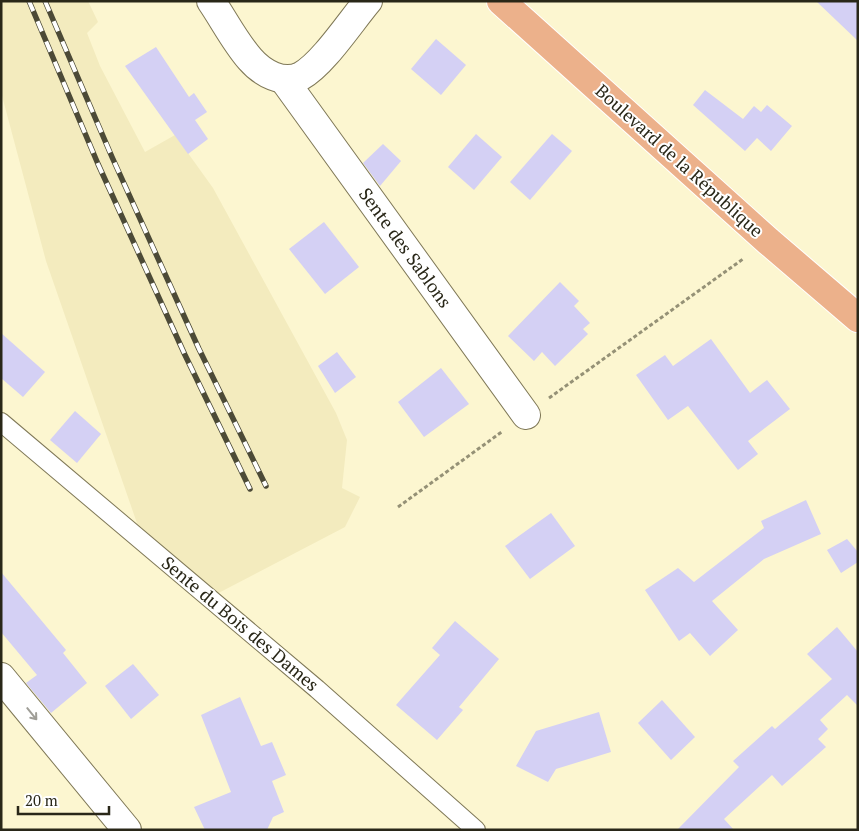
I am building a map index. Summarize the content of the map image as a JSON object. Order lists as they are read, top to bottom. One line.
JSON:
{"streets":{"main road":["Boulevard de la République"],"street":["Sente des Sablons"],"lane":["Sente du Bois des Dames"]},"scale_bar":"20 m"}
